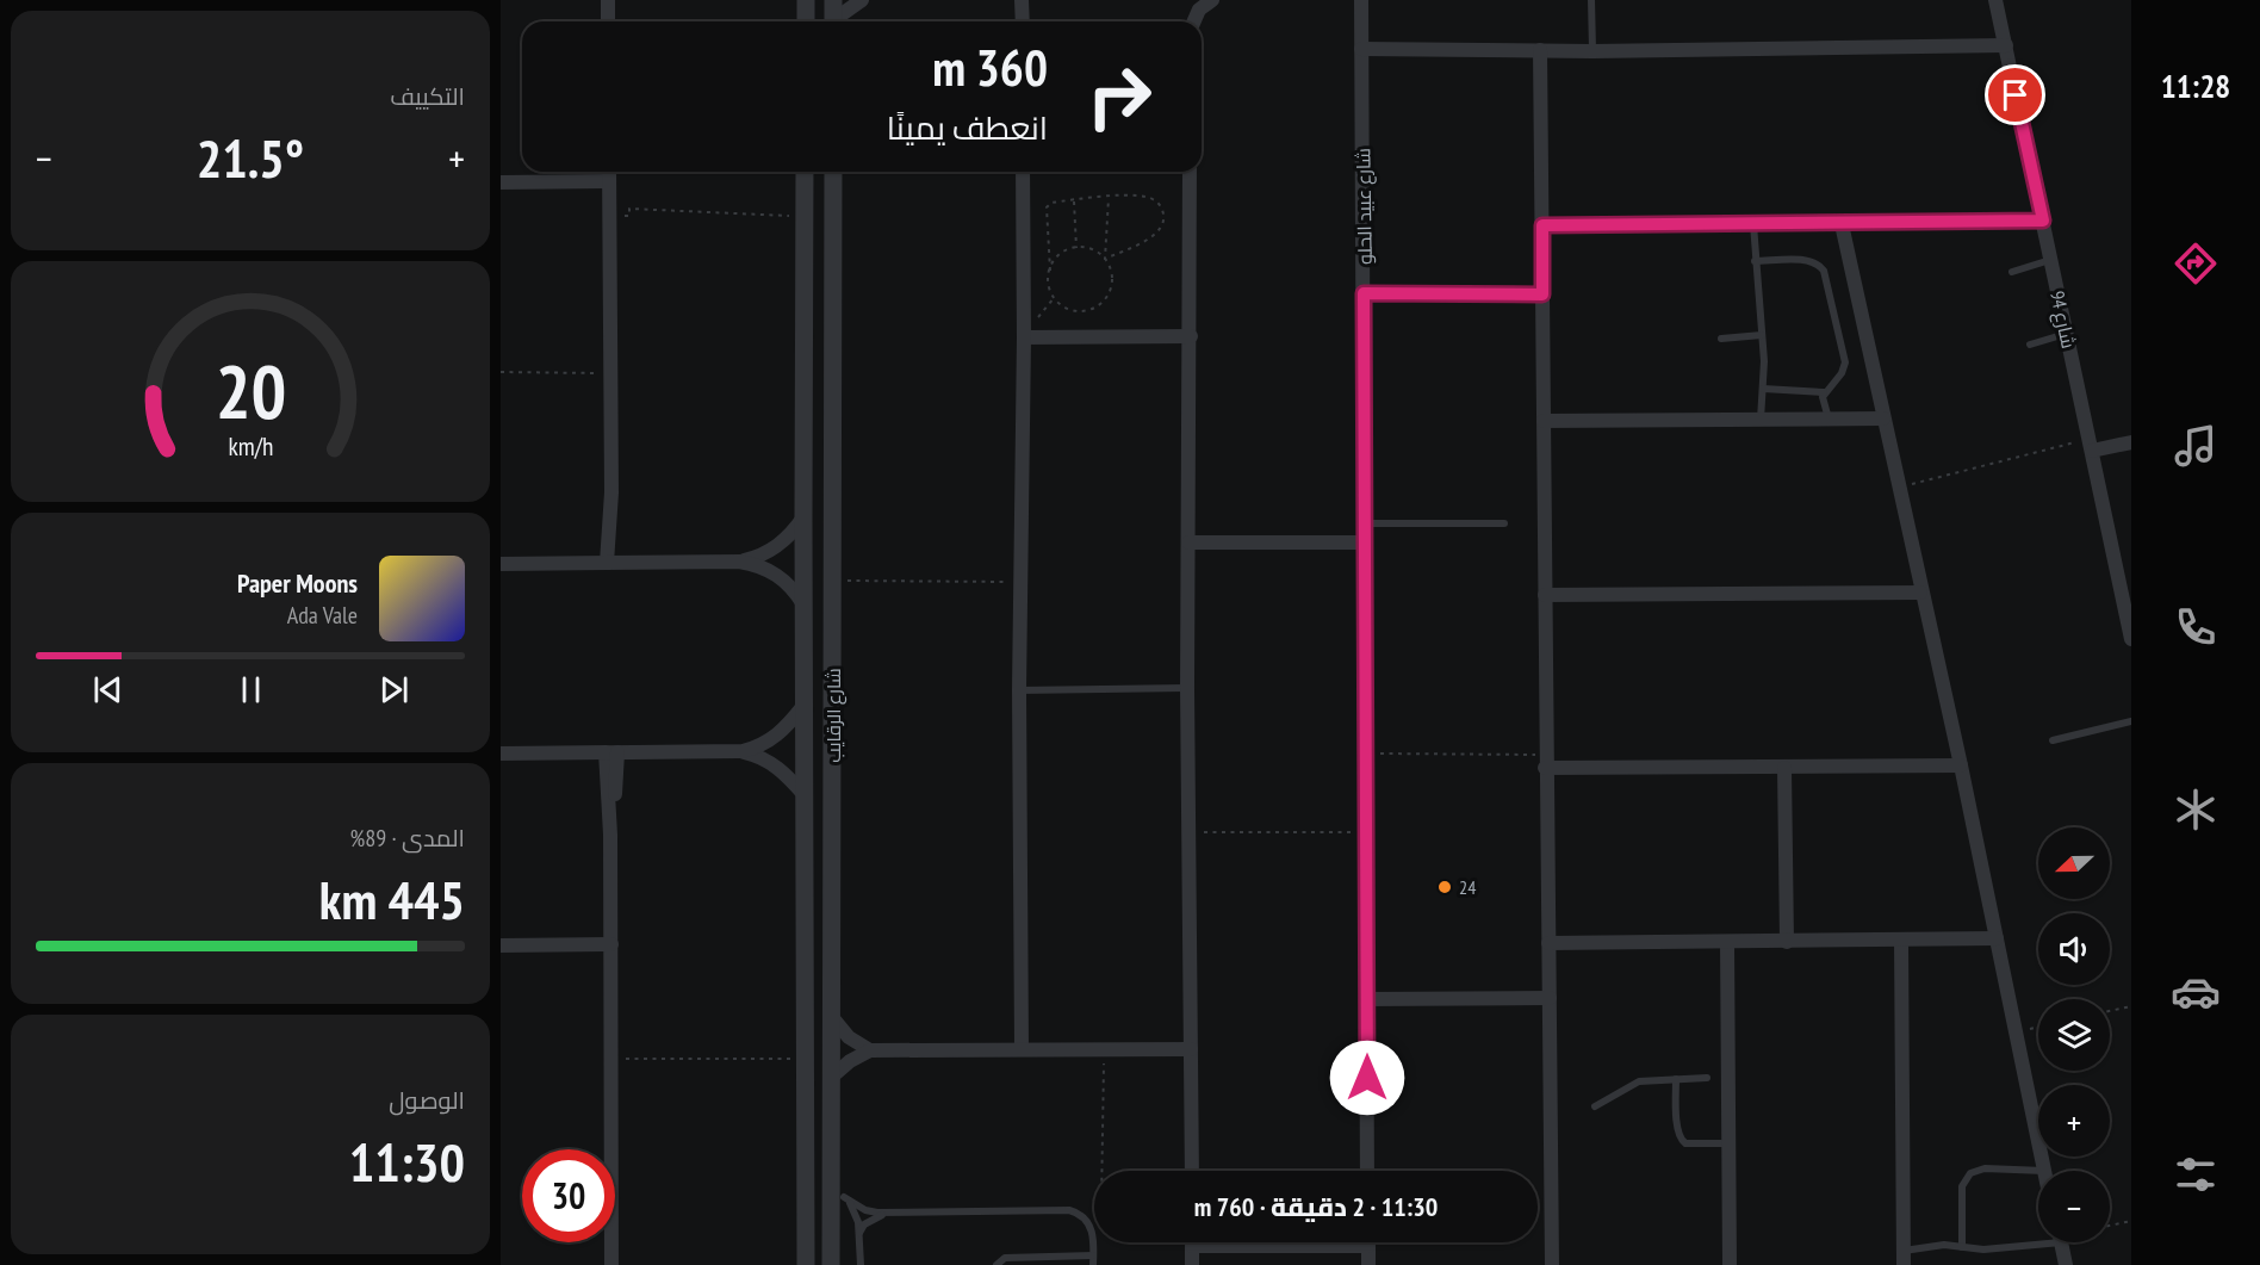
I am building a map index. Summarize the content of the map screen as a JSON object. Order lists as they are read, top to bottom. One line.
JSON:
{"streets":{"street":["شارع عبيد الحلو","شارع 94","شارع الرقايب"]},"places":["24"],"north":"left","page":{"tabs":"11:28","tile":["التكييف",["المدى · 89%","445 km"],["الوصول","11:30"]],"turn":["360 m","انعطف يمينًا"],"heat":["−","21.5°","+"],"song":["Paper Moons","Ada Vale"],"map_buttons":["+","−"],"limit":"30","trip":"11:30 · 2 دقيقة · 760 m","gauge":["20","km/h"]}}
